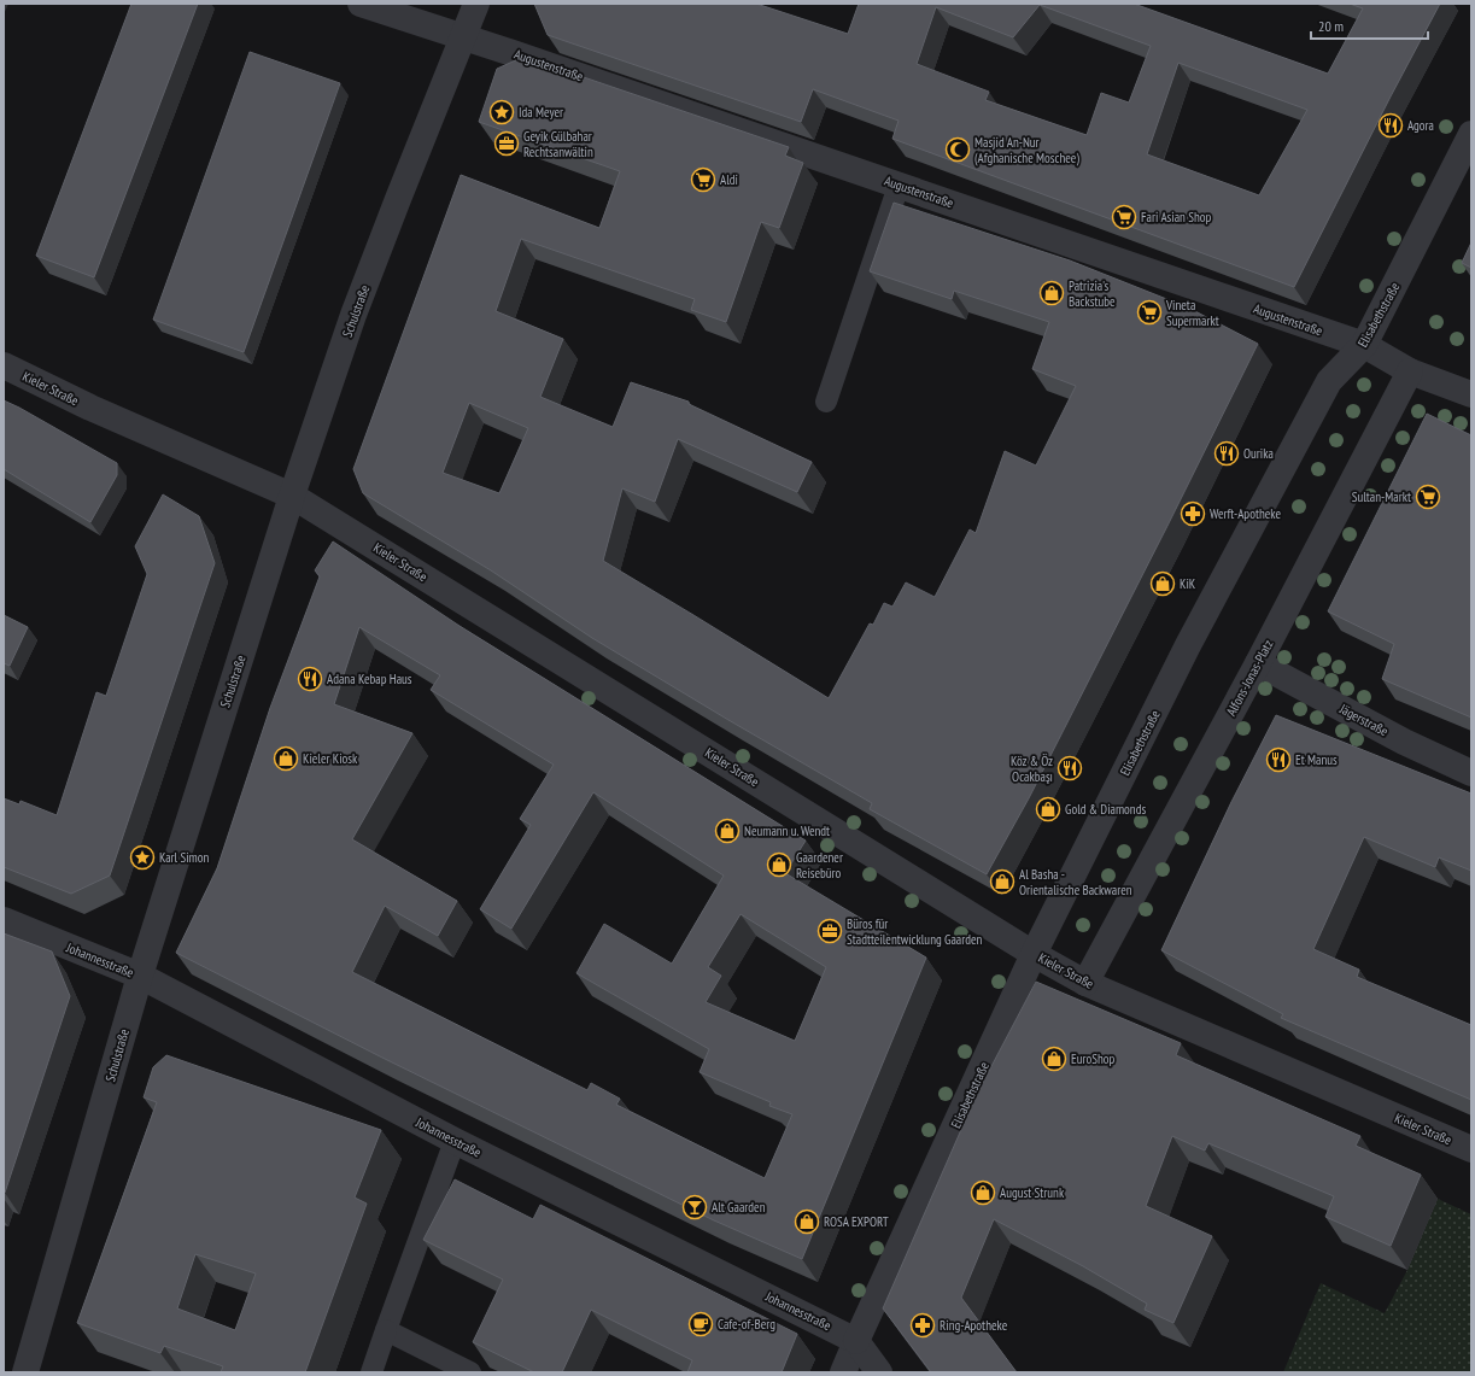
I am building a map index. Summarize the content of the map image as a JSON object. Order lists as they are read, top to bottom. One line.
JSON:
{"streets":{"street":["Augustenstraße","Schulstraße","Elisabethstraße","Kieler Straße","Alfons-Jonas-Platz","Jägerstraße","Johannesstraße"]},"crossings":[["Augustenstraße","Schulstraße"],["Augustenstraße","Elisabethstraße"],["Augustenstraße","Alfons-Jonas-Platz"],["Schulstraße","Kieler Straße"],["Schulstraße","Johannesstraße"],["Elisabethstraße","Kieler Straße"],["Elisabethstraße","Johannesstraße"],["Kieler Straße","Alfons-Jonas-Platz"],["Alfons-Jonas-Platz","Jägerstraße"]],"places":{"place":["Ida Meyer","Karl Simon"],"restaurant":["Agora","Ourika","Adana Kebap Haus","Et Manus","Köz & Öz Ocakbaşı"],"office":["Geyik Gülbahar Rechtsanwältin","Büros für Stadtteilentwicklung Gaarden"],"mosque":["Masjid An-Nur (Afghanische Moschee)"],"supermarket":["Aldi","Fari Asian Shop","Vineta Supermarkt","Sultan-Markt"],"shop":["Patrizia's Backstube","KiK","Kieler Kiosk","Gold & Diamonds","Neumann u. Wendt","Gaardener Reisebüro","Al Basha - Orientalische Backwaren","EuroShop","August Strunk","ROSA EXPORT"],"pharmacy":["Werft-Apotheke","Ring-Apotheke"],"bar":["Alt Gaarden"],"cafe":["Cafe-of-Berg"]},"scale_bar":"20 m"}
